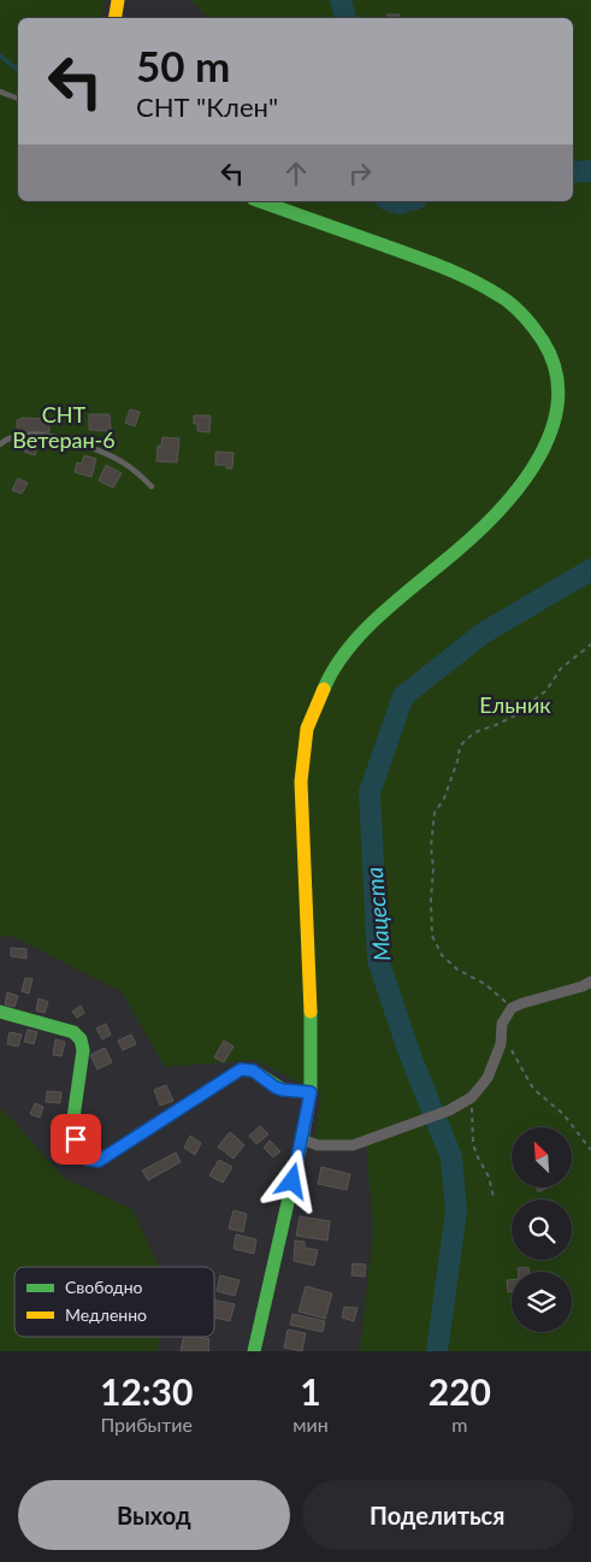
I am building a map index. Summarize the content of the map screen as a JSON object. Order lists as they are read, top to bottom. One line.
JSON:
{"water":["Мацеста"],"parks":["СНТ Ветеран-6","Ельник"],"legend":["Свободно","Медленно"],"north":"top left","page":{"turn":["50 m","СНТ \"Клен\""],"eta":["12:30","Прибытие","1","мин","220","m"],"buttons":["Выход","Поделиться"]}}
